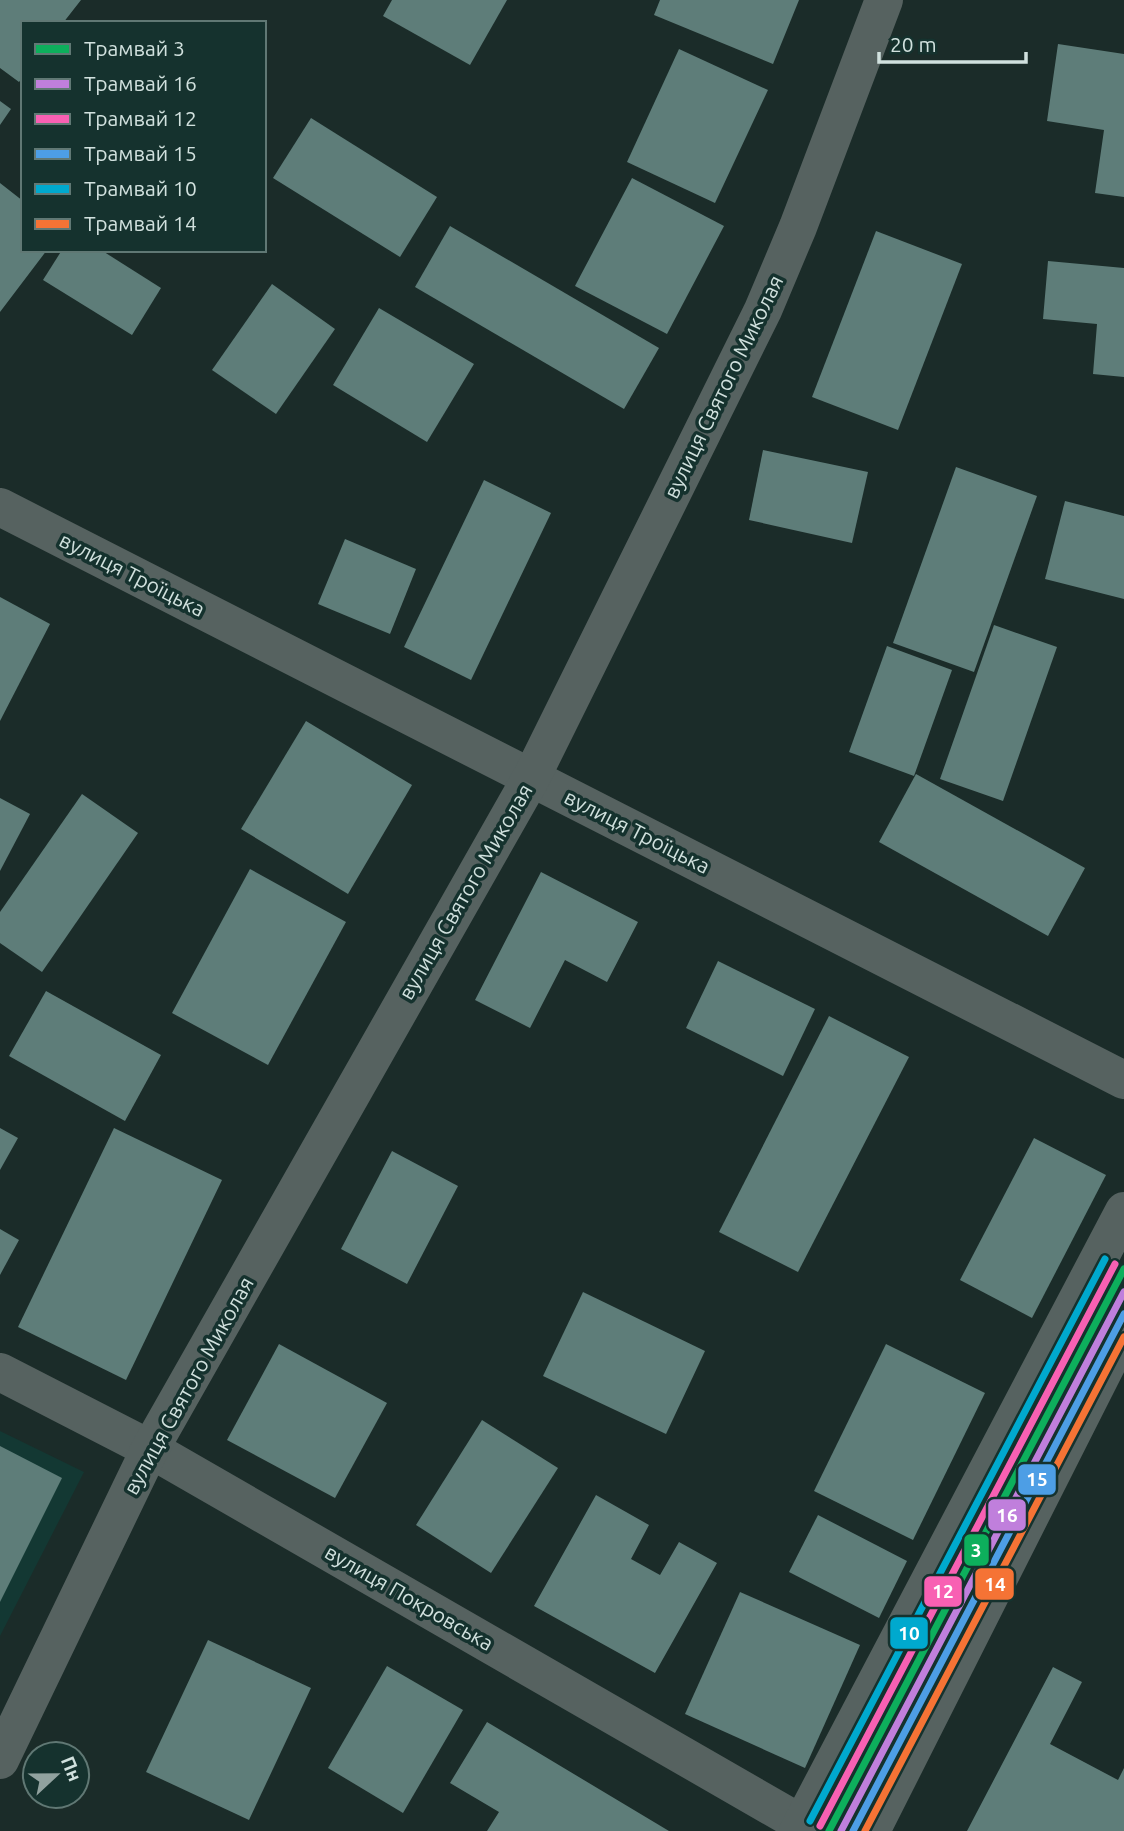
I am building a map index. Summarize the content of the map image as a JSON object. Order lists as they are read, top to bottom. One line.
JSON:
{"streets":{"street":["вулиця Святого Миколая","вулиця Троїцька","вулиця Покровська"]},"crossings":[["вулиця Святого Миколая","вулиця Троїцька"],["вулиця Святого Миколая","вулиця Покровська"]],"lines":["tram line 10","tram line 12","tram line 3","tram line 16","tram line 15","tram line 14"],"legend":["Трамвай 3","Трамвай 16","Трамвай 12","Трамвай 15","Трамвай 10","Трамвай 14"],"scale_bar":"20 m","north":"right"}
